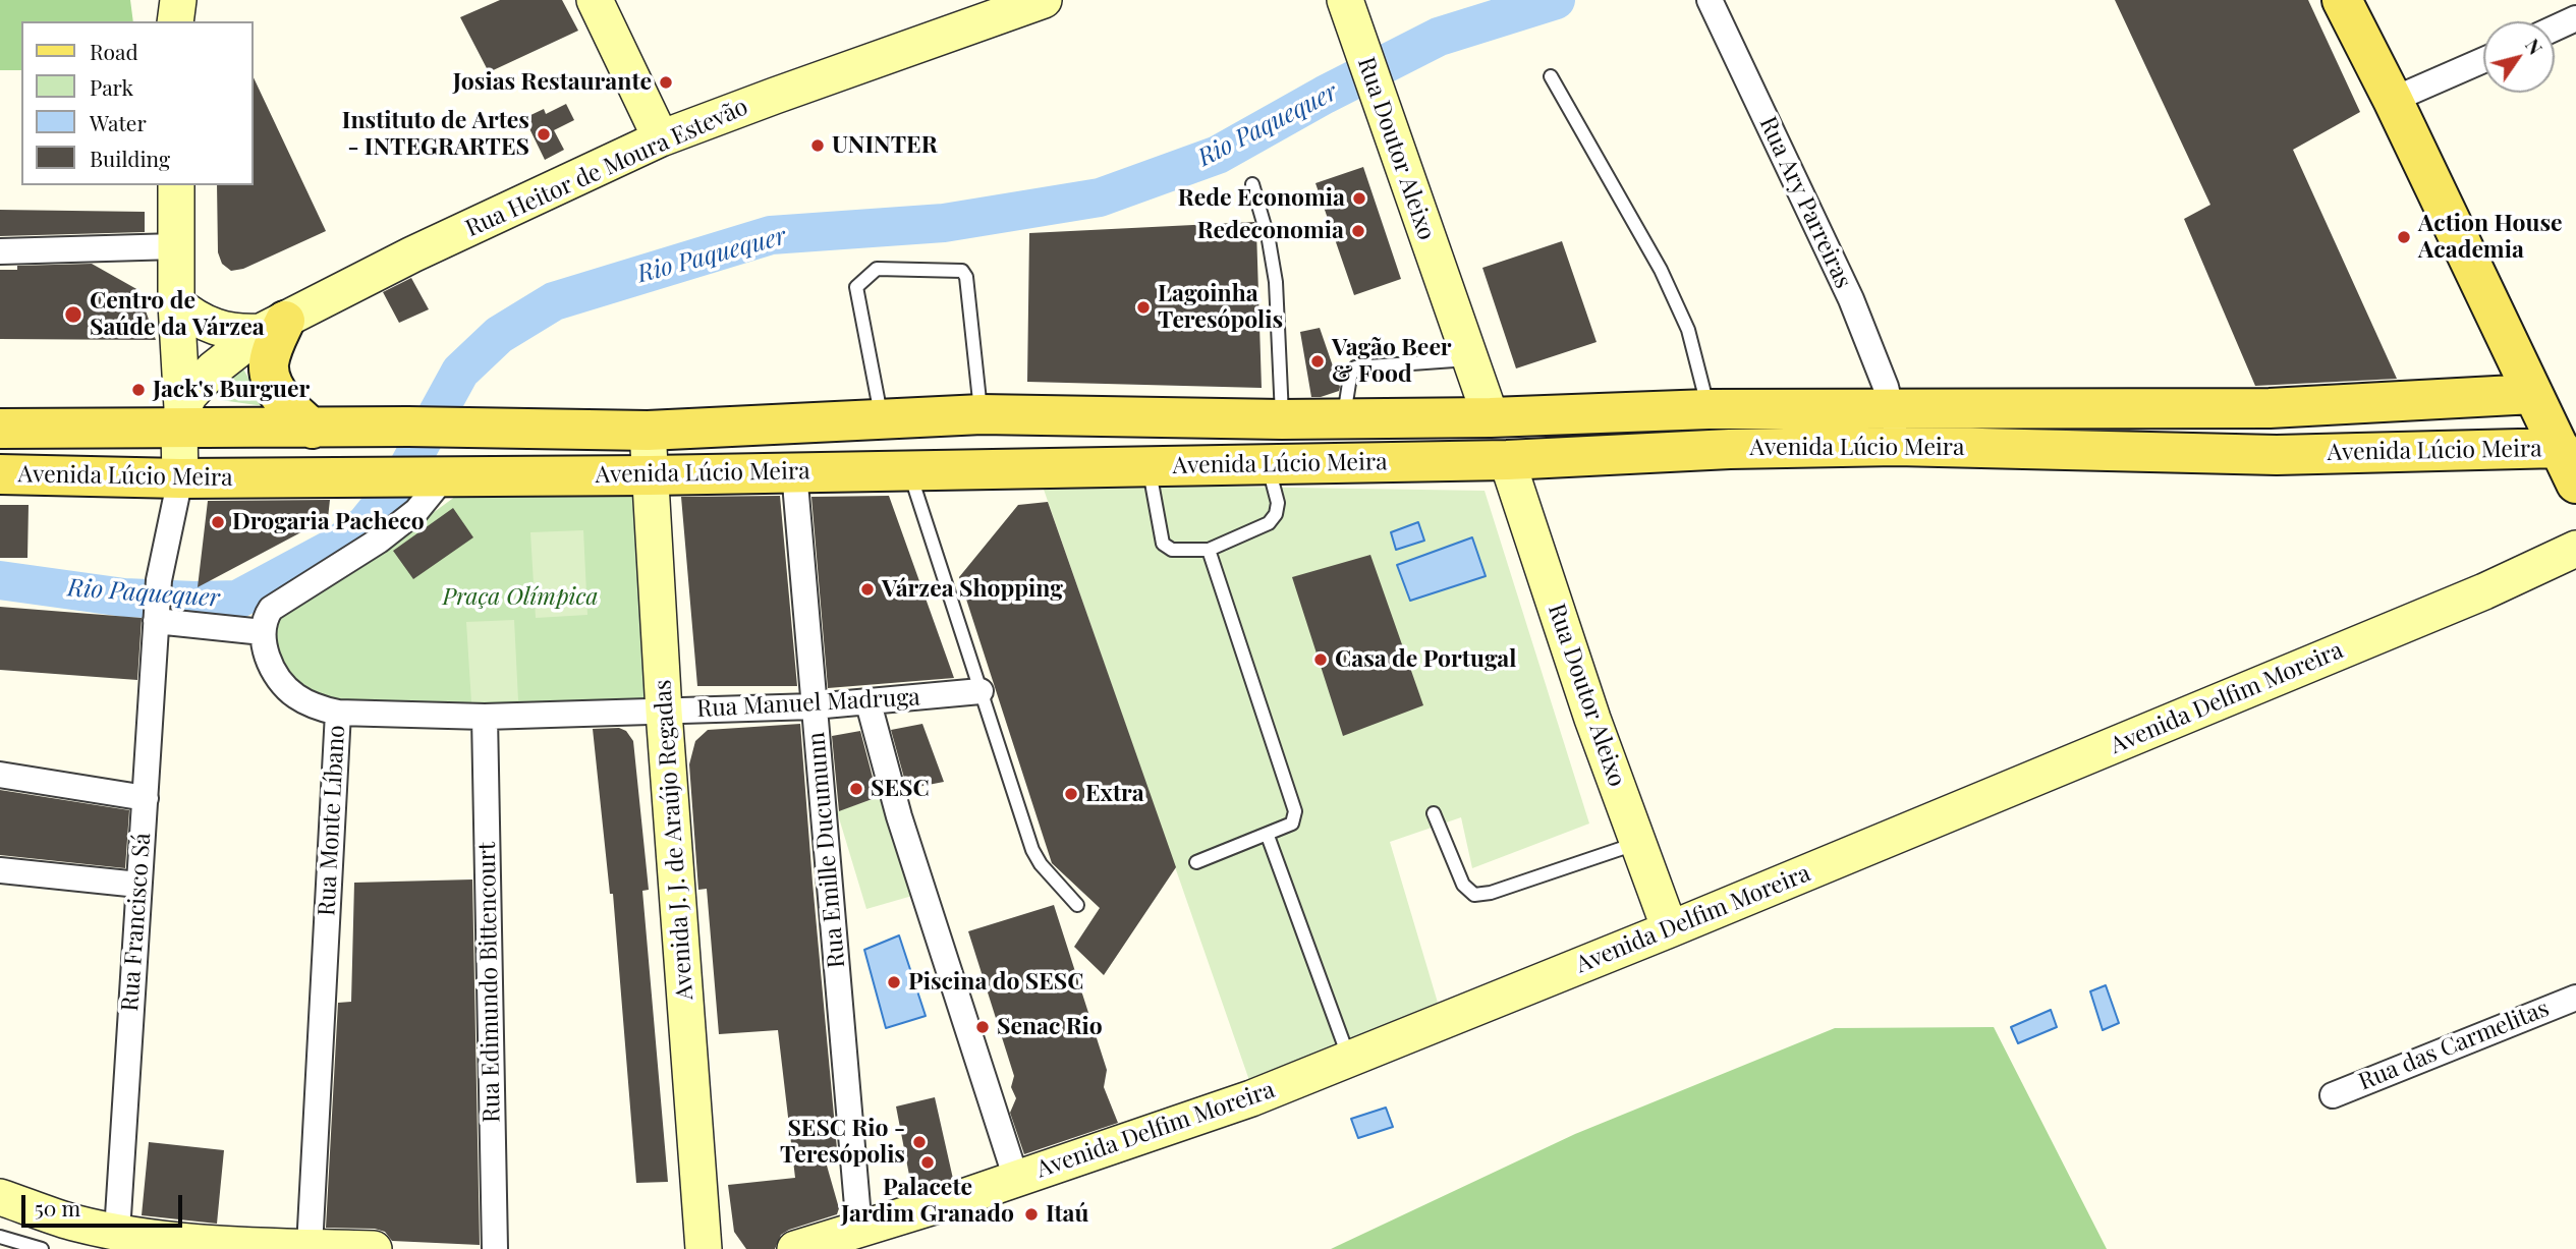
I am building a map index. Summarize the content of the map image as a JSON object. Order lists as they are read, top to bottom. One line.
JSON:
{"streets":{"main road":["Rua Doutor Aleixo","Rua Heitor de Moura Estevão","Avenida Lúcio Meira","Avenida Delfim Moreira","Avenida J. J. de Araújo Regadas"],"street":["Rua Ary Parreiras","Rua Manuel Madruga","Rua Monte Líbano","Rua Emille Ducumunn","Rua Francisco Sá","Rua Edimundo Bittencourt","Rua das Carmelitas"]},"crossings":[["Rua Doutor Aleixo","Avenida Lúcio Meira"],["Rua Doutor Aleixo","Avenida Delfim Moreira"],["Rua Heitor de Moura Estevão","Avenida Lúcio Meira"],["Rua Ary Parreiras","Avenida Lúcio Meira"],["Avenida Lúcio Meira","Avenida J. J. de Araújo Regadas"],["Avenida Lúcio Meira","Rua Emille Ducumunn"],["Avenida Lúcio Meira","Rua Francisco Sá"],["Avenida Delfim Moreira","Rua Emille Ducumunn"],["Rua Manuel Madruga","Rua Monte Líbano"],["Rua Manuel Madruga","Avenida J. J. de Araújo Regadas"],["Rua Manuel Madruga","Rua Emille Ducumunn"],["Rua Manuel Madruga","Rua Edimundo Bittencourt"]],"water":["Rio Paquequer"],"parks":["Praça Olímpica"],"places":["Josias Restaurante","Instituto de Artes - INTEGRARTES","UNINTER","Rede Economia","Redeconomia","Action House Academia","Lagoinha Teresópolis","Centro de Saúde da Várzea","Vagão Beer & Food","Jack's Burguer","Drogaria Pacheco","Várzea Shopping","Casa de Portugal","SESC","Extra","Piscina do SESC","Senac Rio","SESC Rio - Teresópolis","Palacete Jardim Granado","Itaú"],"legend":["Road","Park","Water","Building"],"scale_bar":"50 m","north":"top right"}
